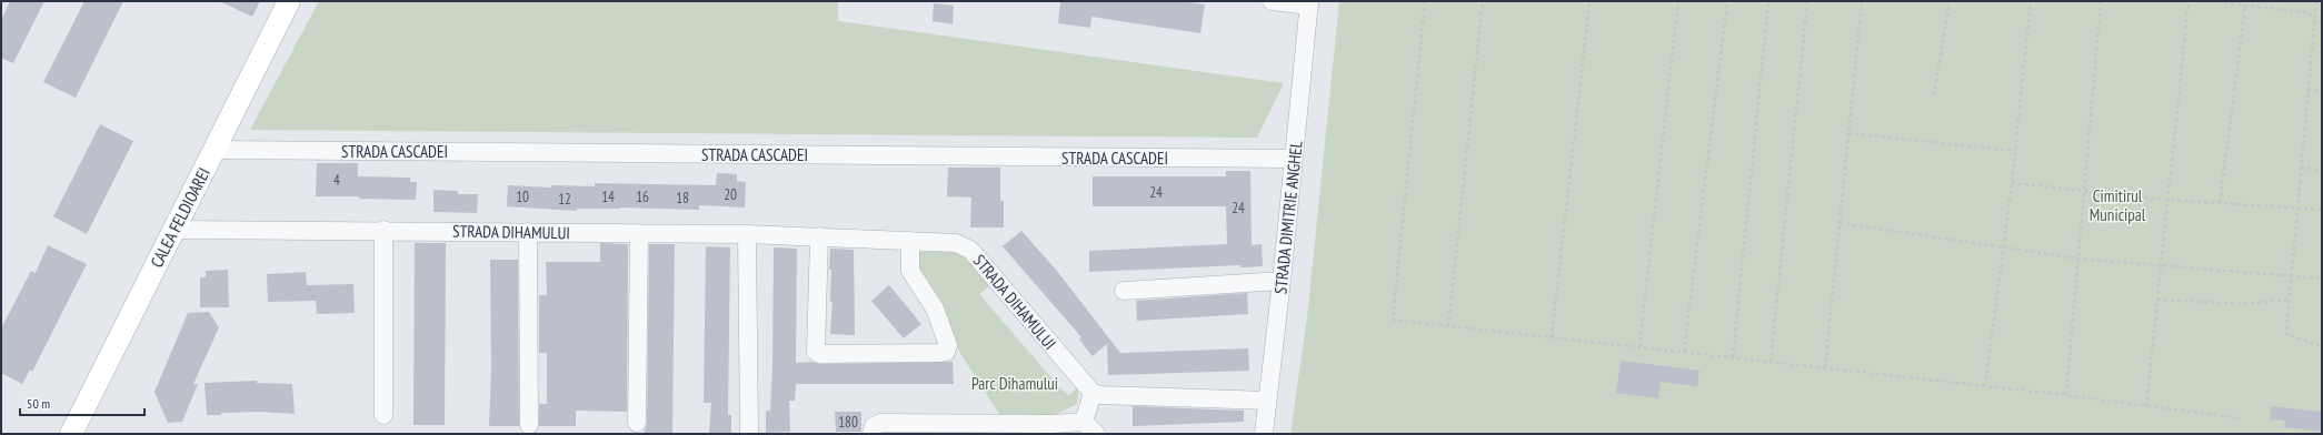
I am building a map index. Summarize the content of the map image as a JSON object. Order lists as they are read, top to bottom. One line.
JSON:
{"streets":{"main road":["CALEA FELDIOAREI"],"street":["STRADA CASCADEI","STRADA DIMITRIE ANGHEL","STRADA DIHAMULUI"]},"crossings":[["STRADA CASCADEI","CALEA FELDIOAREI"],["STRADA CASCADEI","STRADA DIMITRIE ANGHEL"],["CALEA FELDIOAREI","STRADA DIHAMULUI"]],"parks":["Cimitirul Municipal","Parc Dihamului"],"house_numbers":["4","24","20","10","14","16","18","12","24","180"],"scale_bar":"50 m"}
